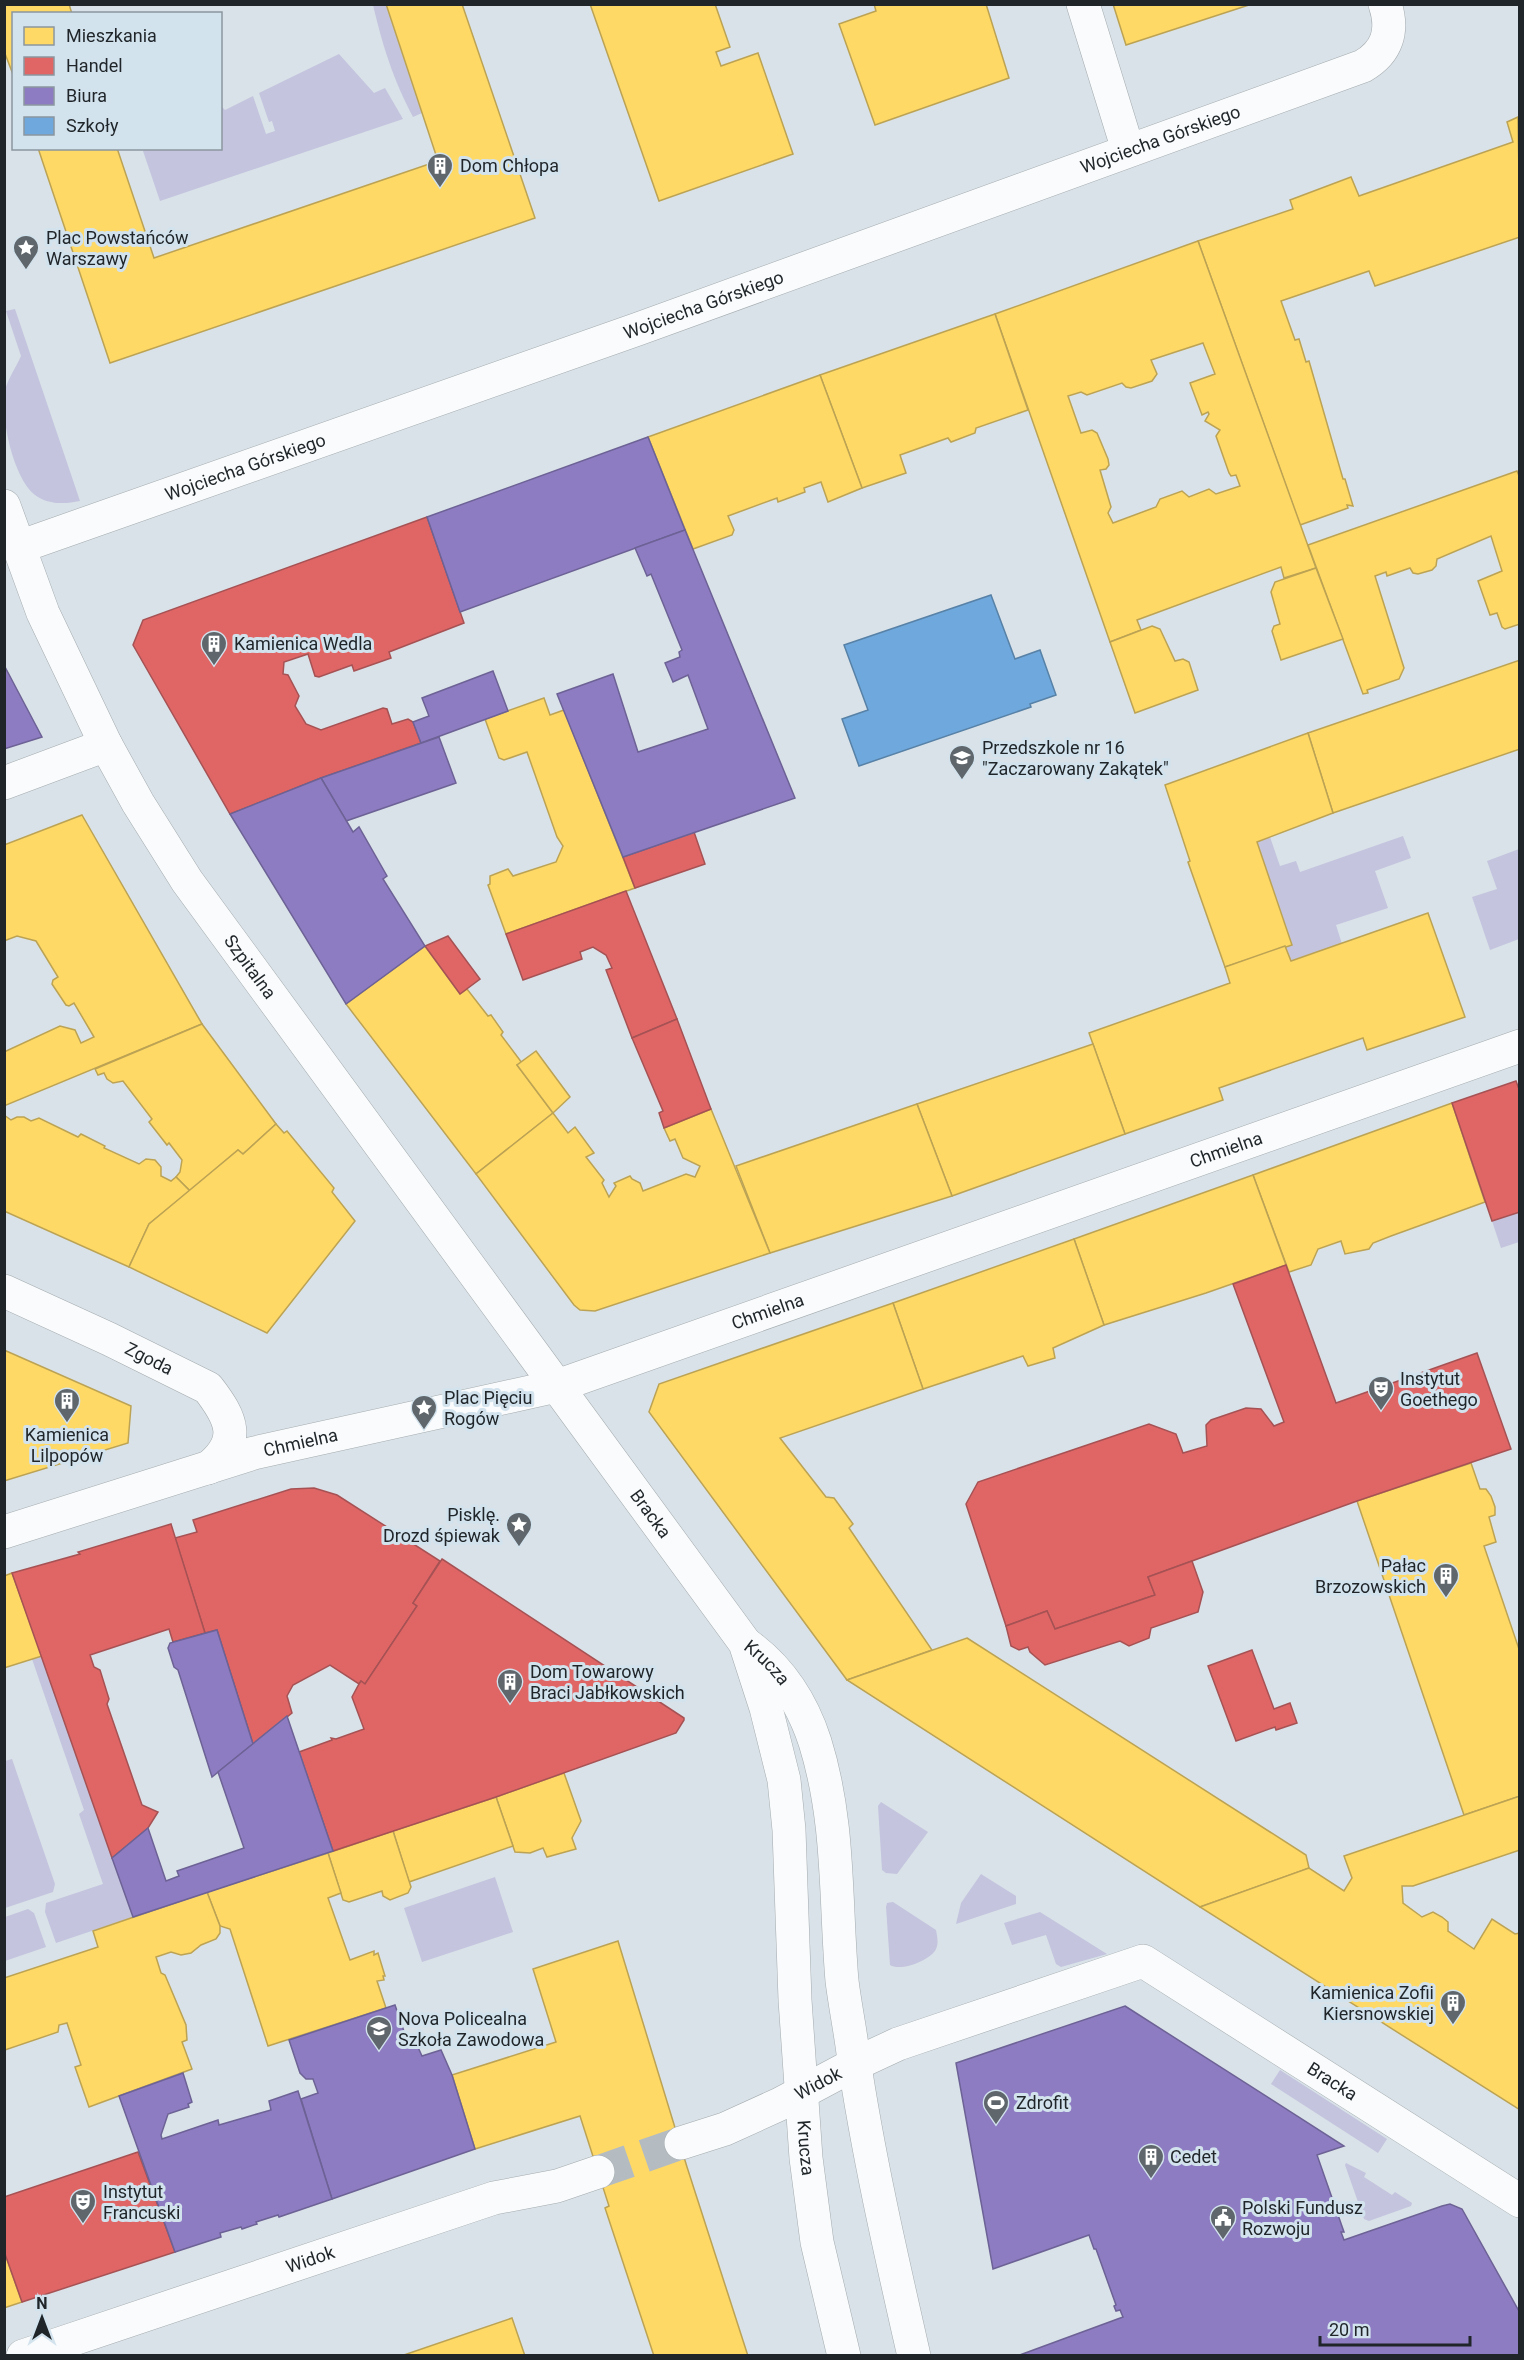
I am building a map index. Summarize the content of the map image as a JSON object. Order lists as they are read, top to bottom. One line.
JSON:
{"streets":{"street":["Wojciecha Górskiego","Szpitalna","Chmielna","Zgoda","Bracka","Krucza","Widok"]},"crossings":[["Wojciecha Górskiego","Szpitalna"],["Szpitalna","Chmielna"],["Szpitalna","Bracka"],["Chmielna","Zgoda"],["Chmielna","Bracka"],["Bracka","Krucza"],["Bracka","Widok"],["Krucza","Widok"]],"places":{"building":["Dom Chłopa","Kamienica Wedla","Kamienica Lilpopów","Pałac Brzozowskich","Dom Towarowy Braci Jabłkowskich","Kamienica Zofii Kiersnowskiej","Cedet"],"place":["Plac Powstańców Warszawy","Plac Pięciu Rogów","Pisklę. Drozd śpiewak"],"school or university":["Przedszkole nr 16 \"Zaczarowany Zakątek\"","Nova Policealna Szkoła Zawodowa"],"theatre":["Instytut Goethego","Instytut Francuski"],"sports":["Zdrofit"],"public building":["Polski Fundusz Rozwoju"]},"legend":["Mieszkania","Handel","Biura","Szkoły"],"scale_bar":"20 m","north":"top"}
